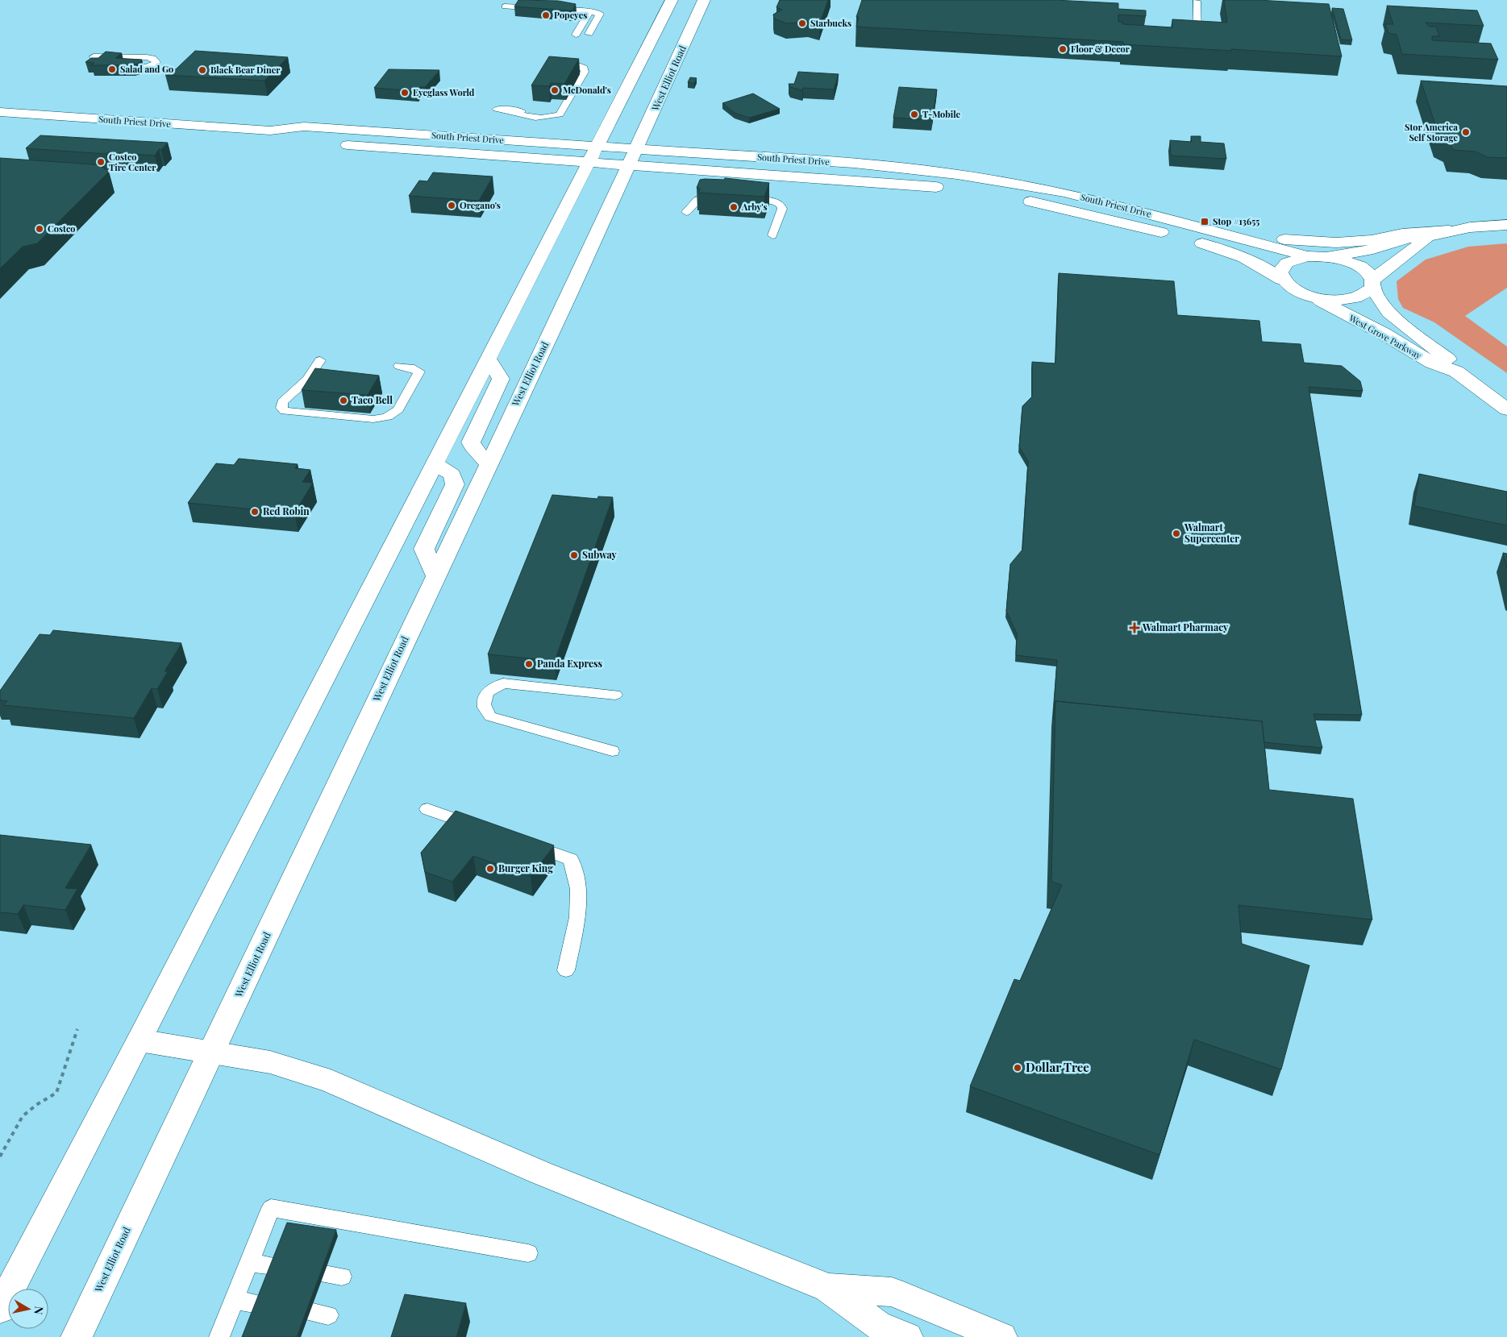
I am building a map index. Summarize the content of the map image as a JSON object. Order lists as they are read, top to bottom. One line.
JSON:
{"streets":{"main road":["West Elliot Road","South Priest Drive","West Grove Parkway"]},"crossings":[["West Elliot Road","South Priest Drive"],["South Priest Drive","West Grove Parkway"]],"places":{"other":["Popeyes","Starbucks","Floor & Decor","Salad and Go","Black Bear Diner","McDonald's","Eyeglass World","T-Mobile","Stor America Self Storage","Costco Tire Center","Oregano's","Arby's","Costco","Taco Bell","Red Robin","Walmart Supercenter","Subway","Panda Express","Burger King","Dollar Tree"],"transit":["Stop #13655"],"health":["Walmart Pharmacy"]},"north":"right"}
